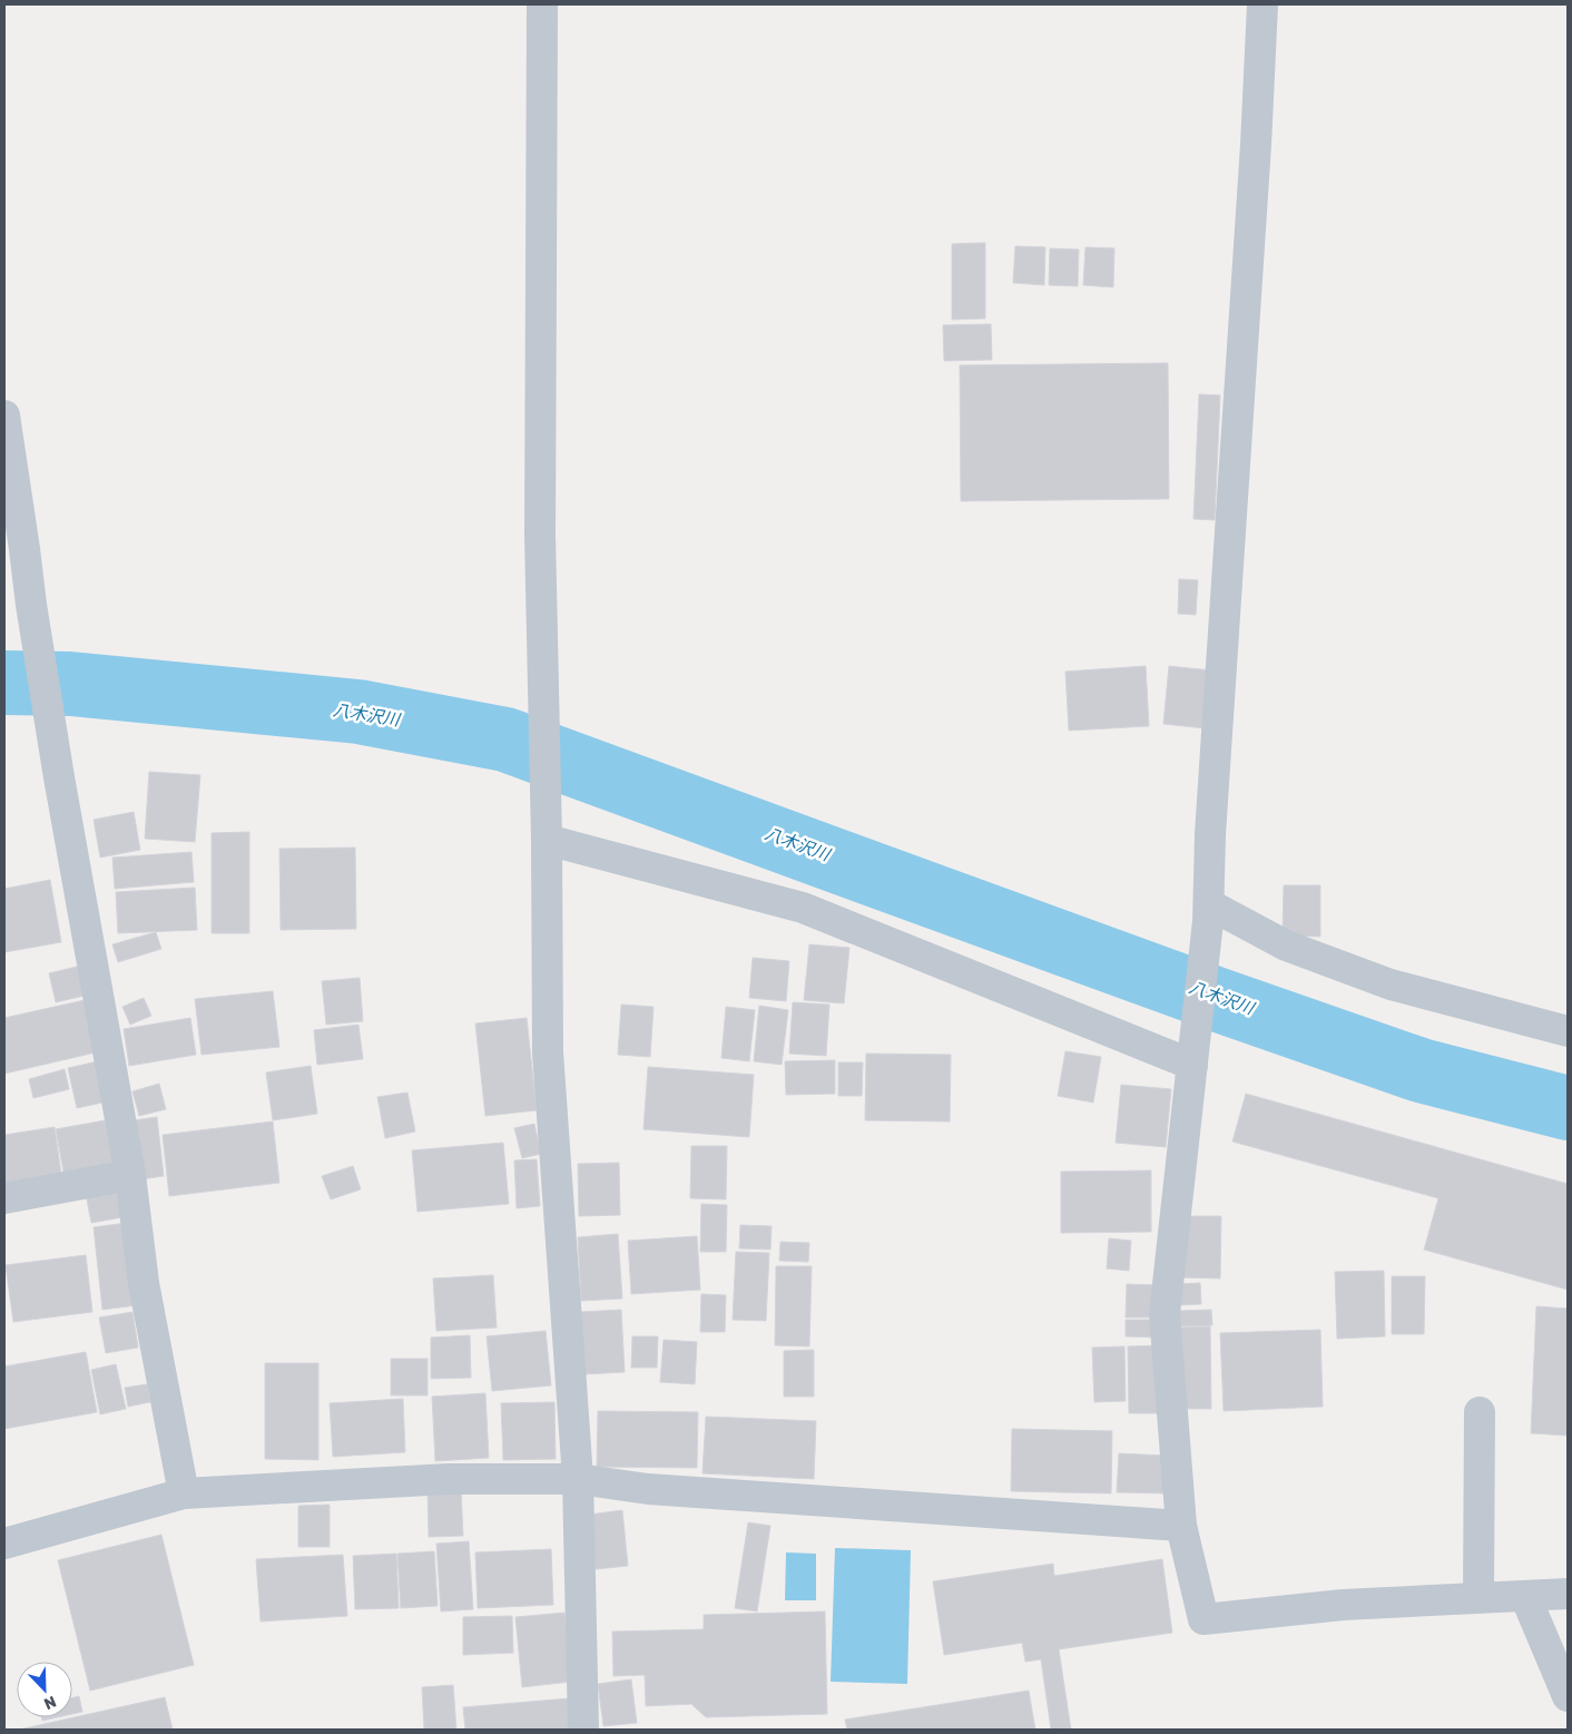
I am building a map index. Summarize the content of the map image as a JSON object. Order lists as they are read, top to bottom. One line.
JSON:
{"water":["八木沢川"],"north":"bottom right"}
